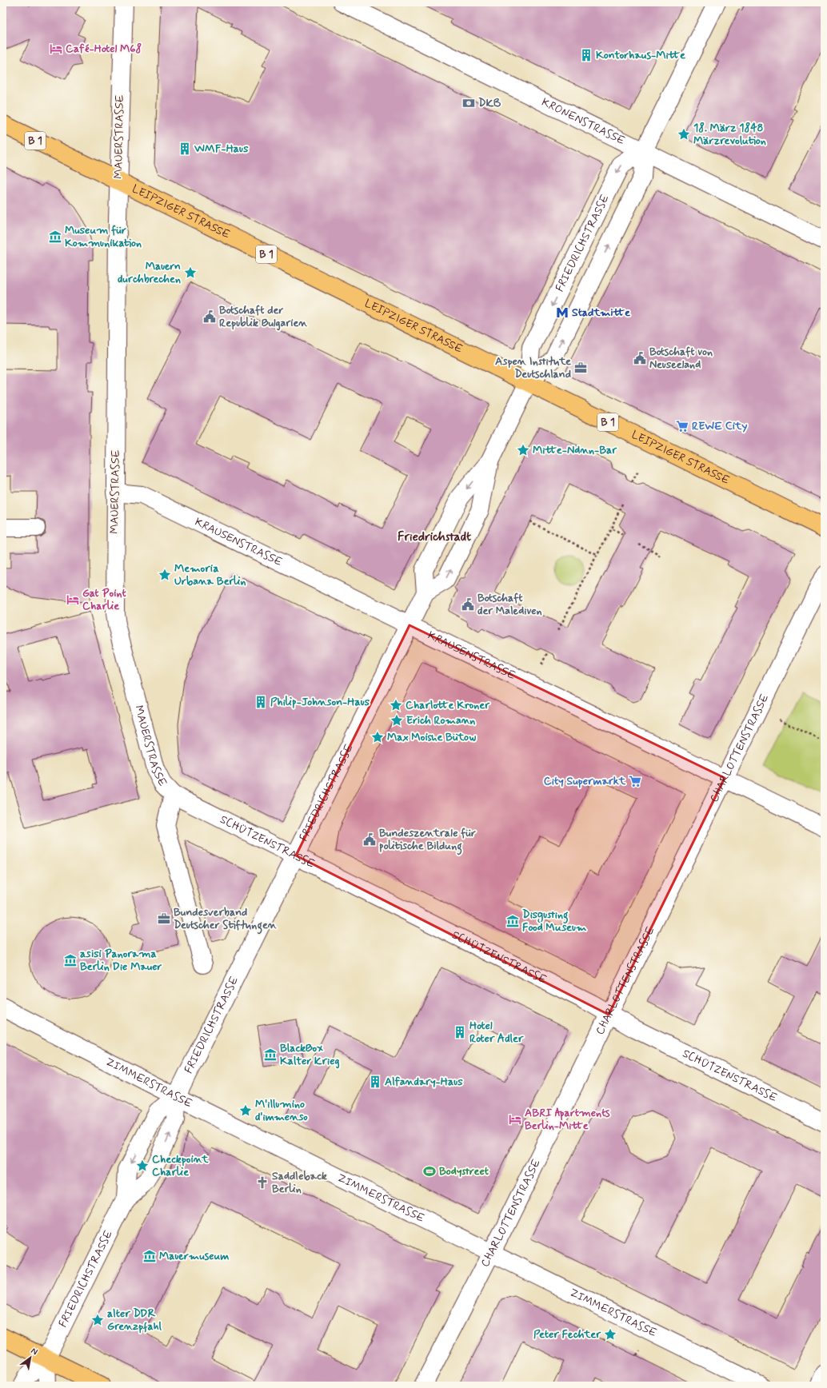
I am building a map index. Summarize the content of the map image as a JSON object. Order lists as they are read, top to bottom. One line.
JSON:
{"streets":{"main road":["B 1","LEIPZIGER STRASSE"],"street":["KRONENSTRASSE","MAUERSTRASSE","FRIEDRICHSTRASSE","KRAUSENSTRASSE","CHARLOTTENSTRASSE","SCHÜTZENSTRASSE","ZIMMERSTRASSE"]},"crossings":[["KRONENSTRASSE","FRIEDRICHSTRASSE"],["MAUERSTRASSE","LEIPZIGER STRASSE"],["MAUERSTRASSE","KRAUSENSTRASSE"],["MAUERSTRASSE","SCHÜTZENSTRASSE"],["LEIPZIGER STRASSE","FRIEDRICHSTRASSE"],["FRIEDRICHSTRASSE","KRAUSENSTRASSE"],["FRIEDRICHSTRASSE","SCHÜTZENSTRASSE"],["FRIEDRICHSTRASSE","ZIMMERSTRASSE"],["KRAUSENSTRASSE","CHARLOTTENSTRASSE"],["CHARLOTTENSTRASSE","SCHÜTZENSTRASSE"],["CHARLOTTENSTRASSE","ZIMMERSTRASSE"]],"districts":["Friedrichstadt"],"places":{"hotel":["Café-Hotel M68","Gat Point Charlie","ABRI Apartments Berlin-Mitte"],"building":["Kontorhaus-Mitte","WMF-Haus","Philip-Johnson-Haus","Hotel Roter Adler","Alfandary-Haus"],"bank":["DKB"],"place":["18. März 1848 Märzrevolution","Mauern durchbrechen","Mitte-Ndnn-Bar","Memoria Urbana Berlin","Charlotte Kroner","Erich Romann","Max Moishe Bütow","M'illumino d'immenso","Checkpoint Charlie","alter DDR Grenzpfahl","Peter Fechter"],"museum":["Museum für Kommunikation","Disgusting Food Museum","asisi Panorama Berlin Die Mauer","BlackBox Kalter Krieg","Mauermuseum"],"metro station":["Stadtmitte"],"public building":["Botschaft der Republik Bulgarien","Botschaft von Neuseeland","Botschaft der Malediven","Bundeszentrale für politische Bildung"],"office":["Aspen Institute Deutschland","Bundesverband Deutscher Stiftungen"],"supermarket":["REWE City","City Supermarkt"],"sports":["Bodystreet"],"church":["Saddleback Berlin"]},"north":"top right"}
